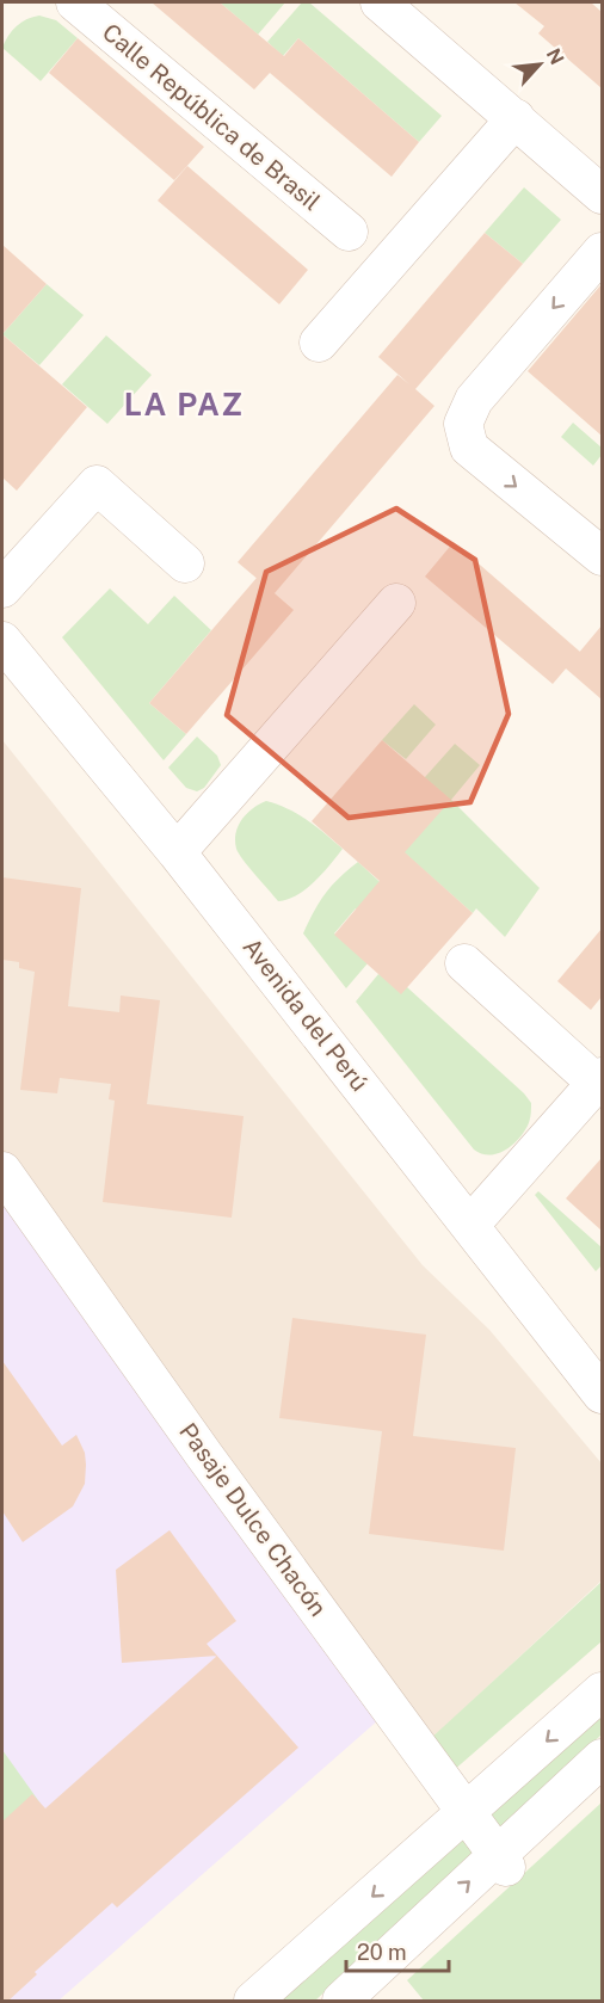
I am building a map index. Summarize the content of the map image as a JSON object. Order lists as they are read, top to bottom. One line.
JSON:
{"streets":{"street":["Calle República de Brasil","Avenida del Perú","Pasaje Dulce Chacón"]},"districts":["LA PAZ"],"scale_bar":"20 m","north":"top right"}
